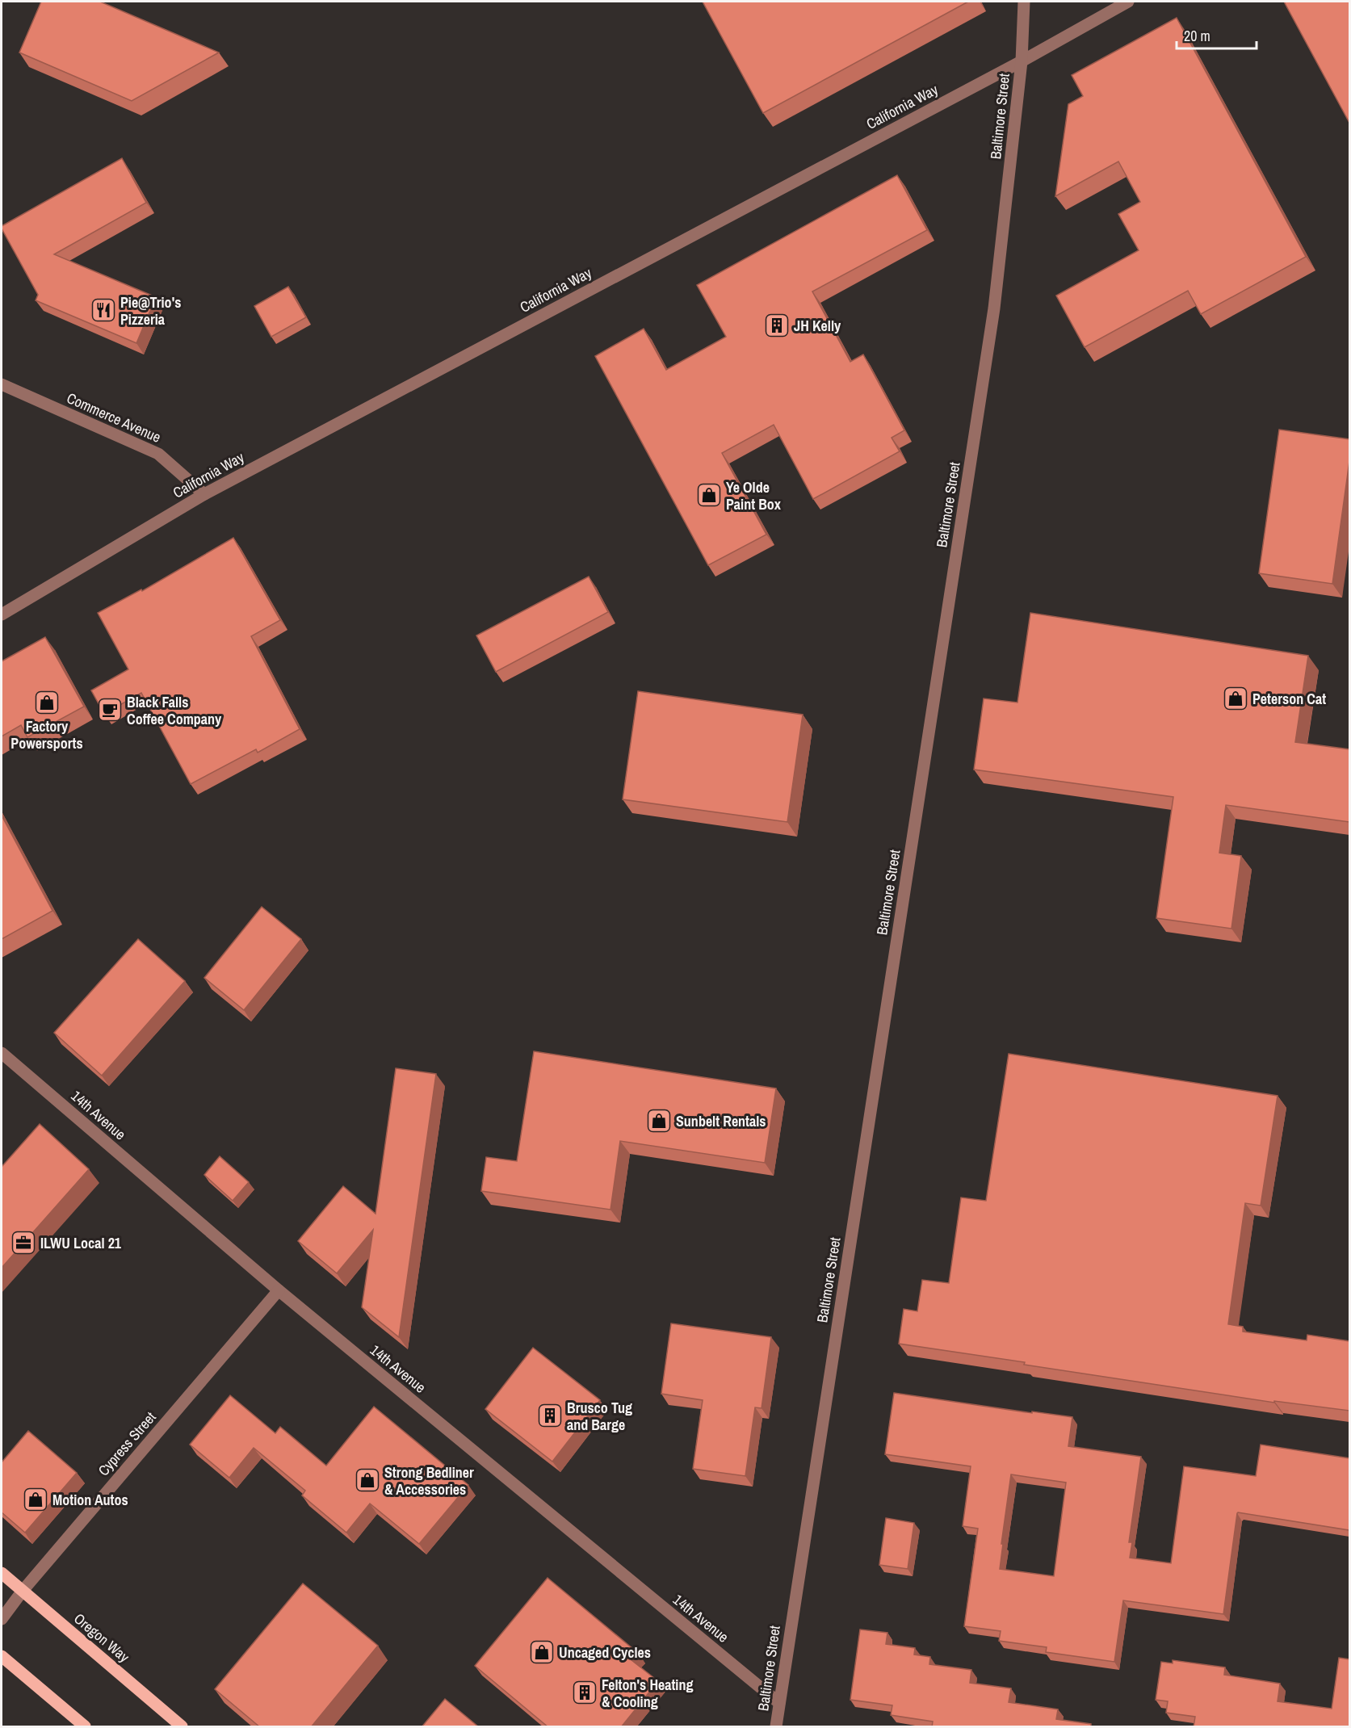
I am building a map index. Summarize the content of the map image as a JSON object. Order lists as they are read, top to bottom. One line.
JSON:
{"streets":{"main road":["Oregon Way"],"street":["California Way","Baltimore Street","Commerce Avenue","14th Avenue","Cypress Street"]},"crossings":[["California Way","Baltimore Street"],["California Way","Commerce Avenue"],["Baltimore Street","14th Avenue"],["14th Avenue","Cypress Street"],["Cypress Street","Oregon Way"]],"places":{"restaurant":["Pie@Trio's Pizzeria"],"building":["JH Kelly","Brusco Tug and Barge","Felton's Heating & Cooling"],"shop":["Ye Olde Paint Box","Peterson Cat","Factory Powersports","Sunbelt Rentals","Strong Bedliner & Accessories","Motion Autos","Uncaged Cycles"],"cafe":["Black Falls Coffee Company"],"office":["ILWU Local 21"]},"scale_bar":"20 m"}
